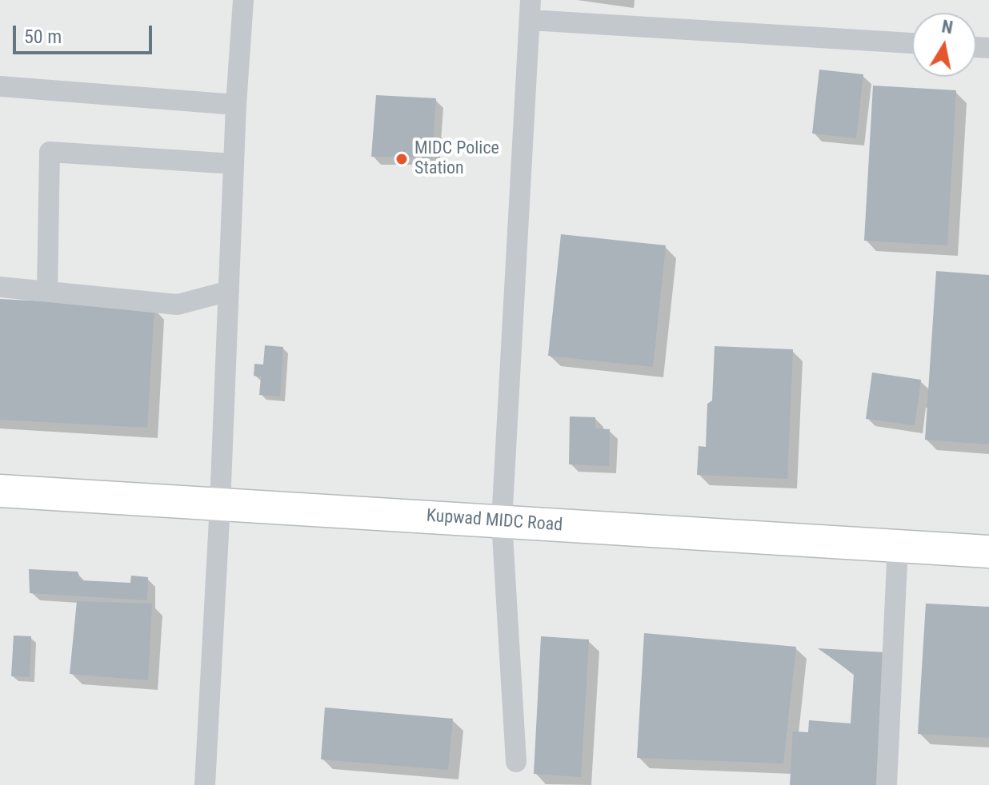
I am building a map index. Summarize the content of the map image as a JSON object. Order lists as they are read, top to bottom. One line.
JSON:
{"streets":{"main road":["Kupwad MIDC Road"]},"places":["MIDC Police Station"],"scale_bar":"50 m","north":"top"}
